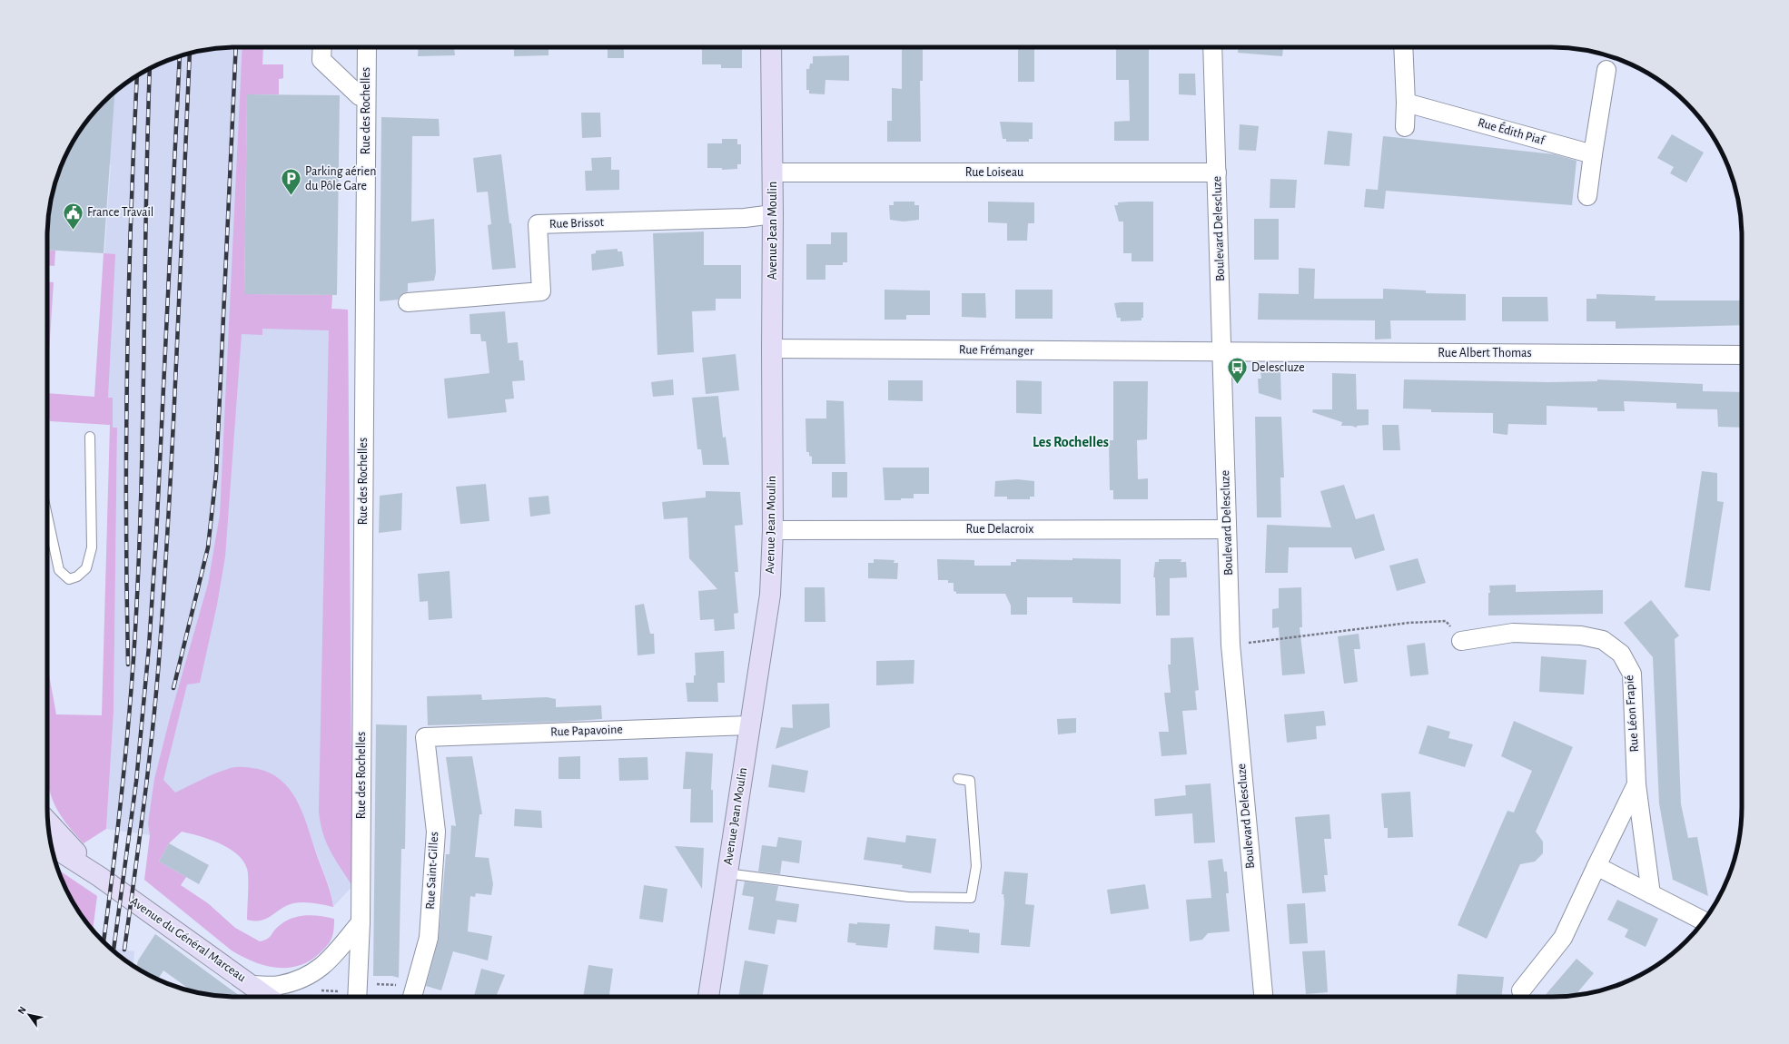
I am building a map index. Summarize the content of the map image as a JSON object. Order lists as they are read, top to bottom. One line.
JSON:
{"streets":{"street":["Rue des Rochelles","Rue Édith Piaf","Rue Loiseau","Rue Brissot","Boulevard Delescluze","Avenue Jean Moulin","Rue Frémanger","Rue Albert Thomas","Rue Delacroix","Rue Léon Frapié","Rue Papavoine","Rue Saint-Gilles","Avenue du Général Marceau"]},"crossings":[["Rue Loiseau","Boulevard Delescluze"],["Rue Loiseau","Avenue Jean Moulin"],["Rue Brissot","Avenue Jean Moulin"],["Boulevard Delescluze","Rue Frémanger"],["Boulevard Delescluze","Rue Albert Thomas"],["Boulevard Delescluze","Rue Delacroix"],["Avenue Jean Moulin","Rue Frémanger"],["Avenue Jean Moulin","Rue Delacroix"],["Avenue Jean Moulin","Rue Papavoine"],["Rue Frémanger","Rue Albert Thomas"],["Rue Papavoine","Rue Saint-Gilles"]],"districts":["Les Rochelles"],"places":{"parking":["Parking aérien du Pôle Gare"],"public building":["France Travail"],"bus stop":["Delescluze"]},"north":"top left"}
